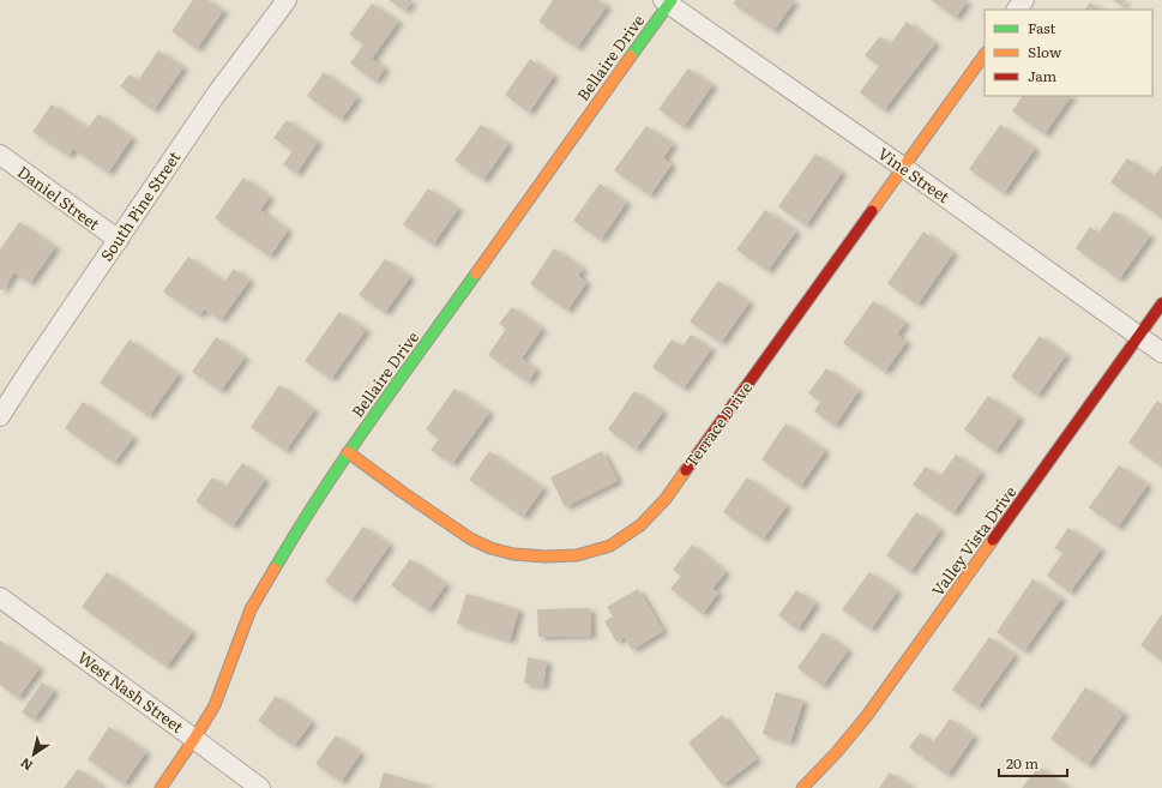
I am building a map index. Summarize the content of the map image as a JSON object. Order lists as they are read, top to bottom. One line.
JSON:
{"streets":{"street":["Bellaire Drive","Vine Street","Daniel Street","South Pine Street","Terrace Drive","Valley Vista Drive","West Nash Street"]},"crossings":[["Bellaire Drive","Vine Street"],["Bellaire Drive","Terrace Drive"],["Bellaire Drive","West Nash Street"],["Vine Street","Terrace Drive"],["Vine Street","Valley Vista Drive"],["Daniel Street","South Pine Street"]],"legend":["Fast","Slow","Jam"],"scale_bar":"20 m","north":"bottom left"}
